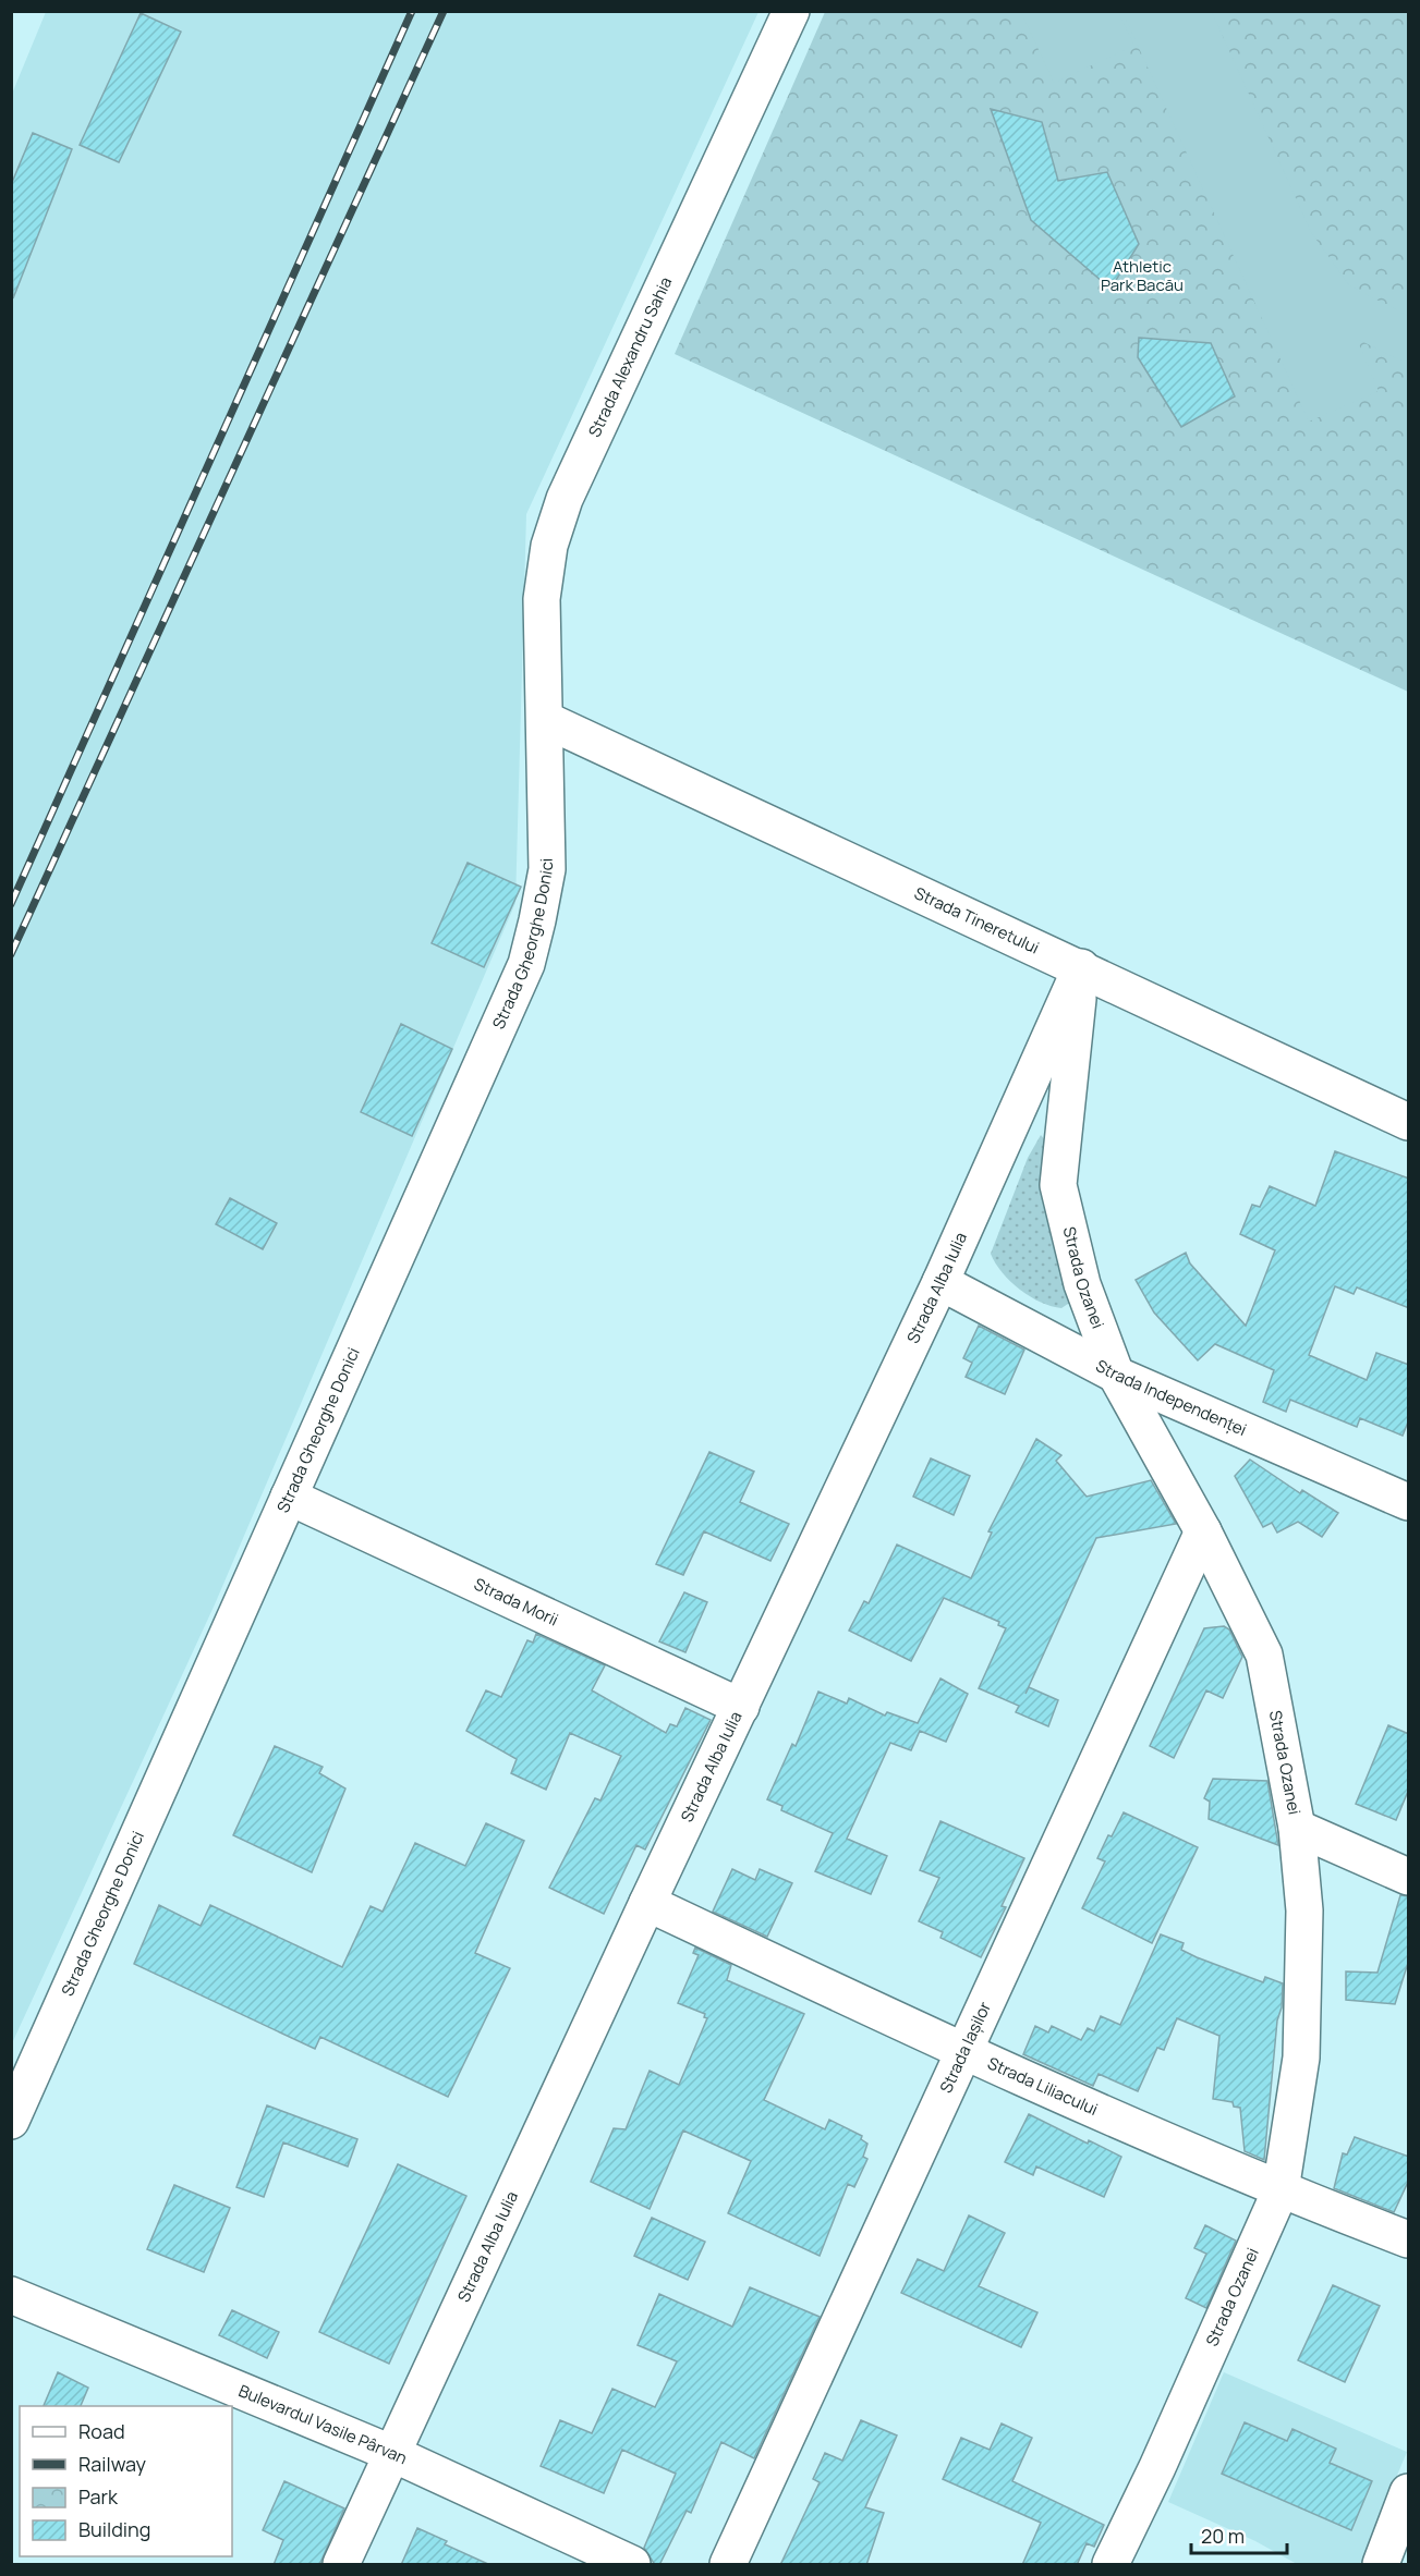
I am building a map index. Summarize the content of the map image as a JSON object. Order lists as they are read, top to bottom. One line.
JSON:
{"streets":{"street":["Strada Alexandru Sahia","Strada Tineretului","Strada Gheorghe Donici","Strada Ozanei","Strada Alba Iulia","Strada Independenței","Strada Morii","Strada Iașilor","Strada Liliacului","Bulevardul Vasile Pârvan"]},"crossings":[["Strada Alexandru Sahia","Strada Tineretului"],["Strada Alexandru Sahia","Strada Gheorghe Donici"],["Strada Tineretului","Strada Gheorghe Donici"],["Strada Tineretului","Strada Ozanei"],["Strada Tineretului","Strada Alba Iulia"],["Strada Gheorghe Donici","Strada Morii"],["Strada Ozanei","Strada Alba Iulia"],["Strada Ozanei","Strada Independenței"],["Strada Ozanei","Strada Iașilor"],["Strada Ozanei","Strada Liliacului"],["Strada Alba Iulia","Strada Independenței"],["Strada Alba Iulia","Strada Morii"],["Strada Alba Iulia","Strada Liliacului"],["Strada Alba Iulia","Bulevardul Vasile Pârvan"],["Strada Iașilor","Strada Liliacului"]],"parks":["Athletic Park Bacău"],"legend":["Road","Railway","Park","Building"],"scale_bar":"20 m"}
